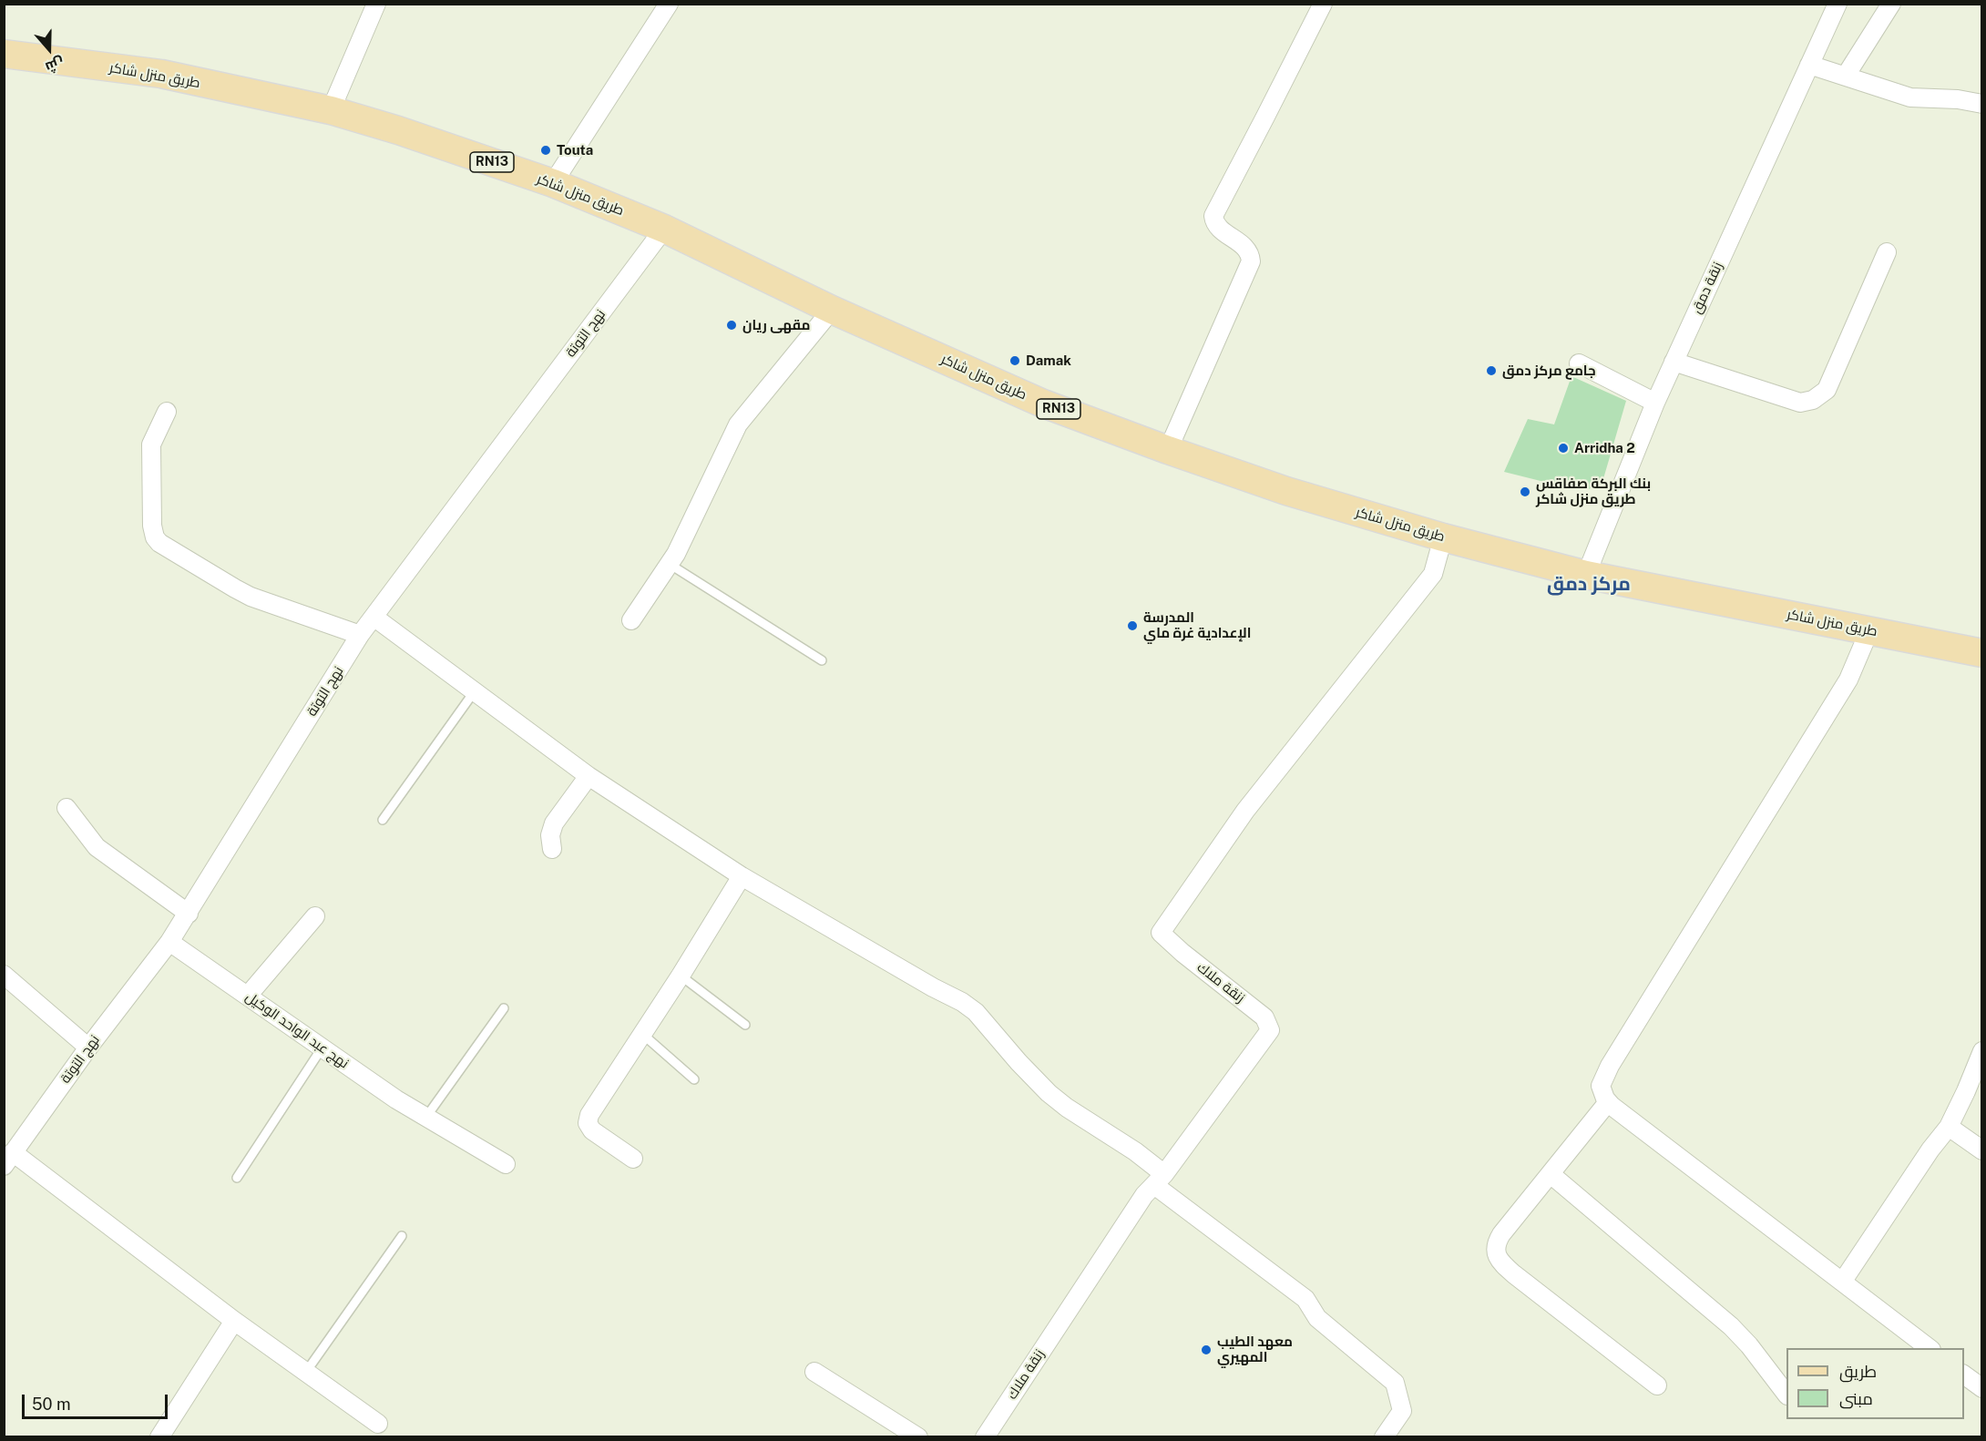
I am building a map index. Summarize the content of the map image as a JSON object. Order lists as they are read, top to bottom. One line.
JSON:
{"streets":{"main road":["طريق منزل شاكر","RN13"],"street":["زنقة دمق","نهج التوتة","زنقة ملاك","نهج عبد الواحد الوكيل"]},"crossings":[["طريق منزل شاكر","زنقة دمق"],["طريق منزل شاكر","نهج التوتة"],["طريق منزل شاكر","زنقة ملاك"],["نهج التوتة","نهج عبد الواحد الوكيل"]],"districts":["مركز دمق"],"places":["Touta","مقهى ريان","Damak","جامع مركز دمق","Arridha 2","بنك البركة صفاقس طريق منزل شاكر","المدرسة الإعدادية غرة ماي","معهد الطيب المهيري"],"legend":["طريق","مبنى"],"scale_bar":"50 m","north":"bottom"}
